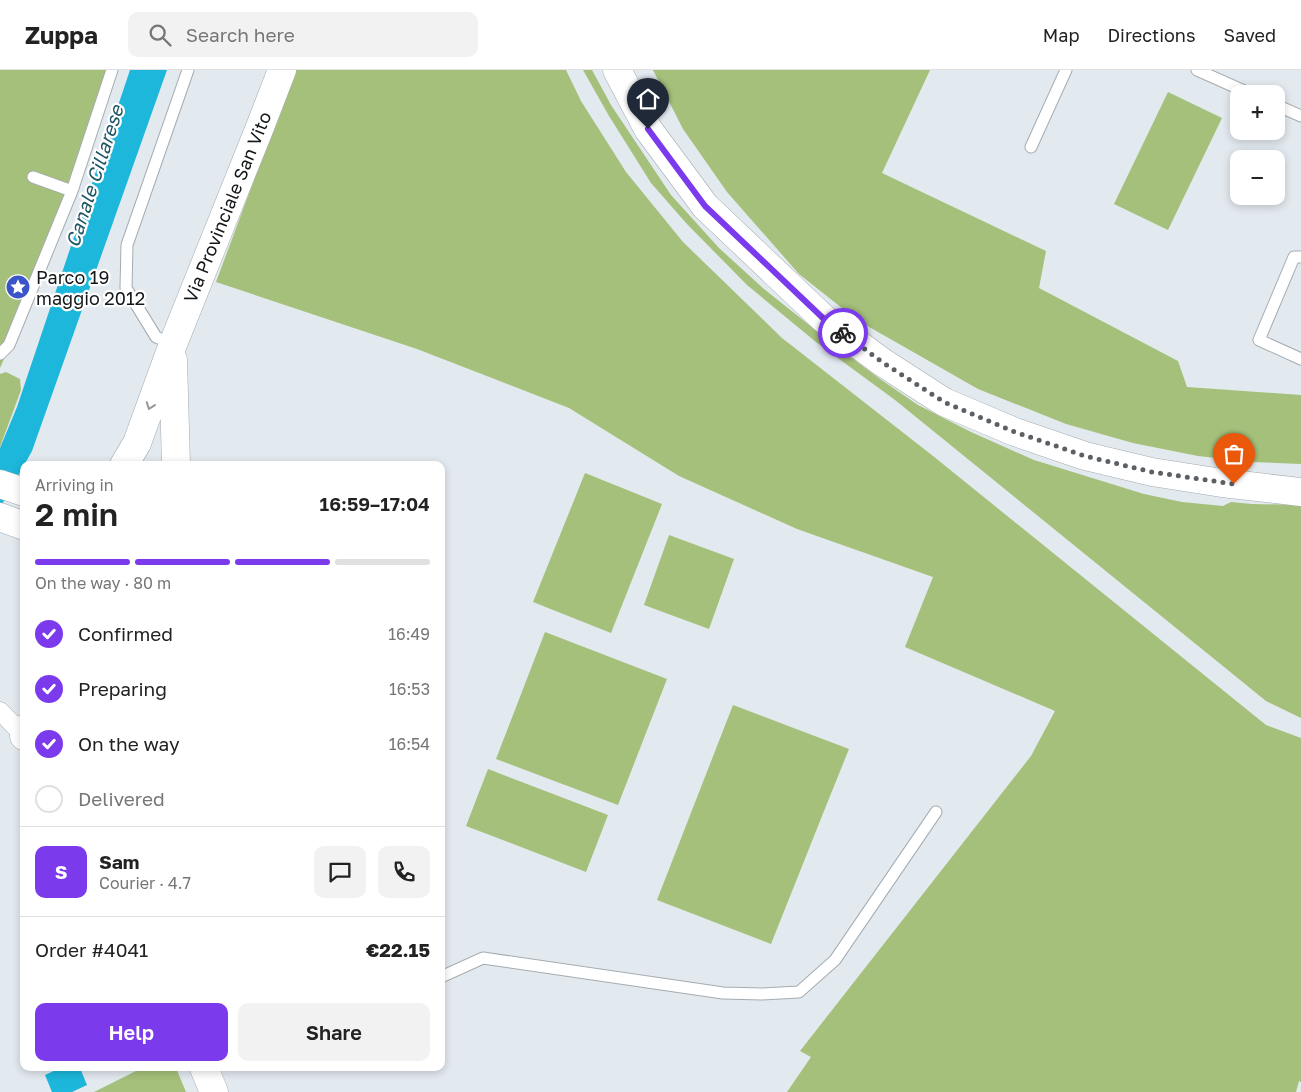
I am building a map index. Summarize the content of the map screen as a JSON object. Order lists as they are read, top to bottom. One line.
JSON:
{"streets":{"street":["Via Provinciale San Vito"]},"water":["Canale Cillarese"],"places":{"place":["Parco 19 maggio 2012"]},"page":{"header":"Zuppa","search":"Search here","nav":["Map","Directions","Saved"],"map_buttons":["+","−"],"heading":["2 min","Arriving in","16:59–17:04"],"panel":["Sam","Courier · 4.7","Order #4041","€22.15"],"bar":"On the way · 80 m","list":[["Confirmed","16:49"],["Preparing","16:53"],["On the way","16:54"],"Delivered"],"round":"S","buttons":["Help","Share"]}}
